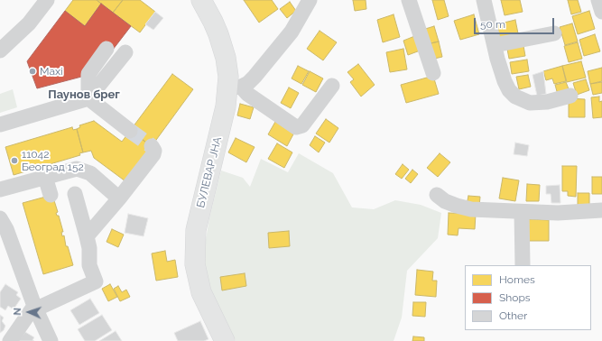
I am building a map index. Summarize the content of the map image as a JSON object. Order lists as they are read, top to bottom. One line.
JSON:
{"streets":{"main road":["БУЛЕВАР ЈНА"]},"districts":["Паунов брег"],"places":["Maxi","11042 Београд 152"],"legend":["Homes","Shops","Other"],"scale_bar":"50 m","north":"left"}
